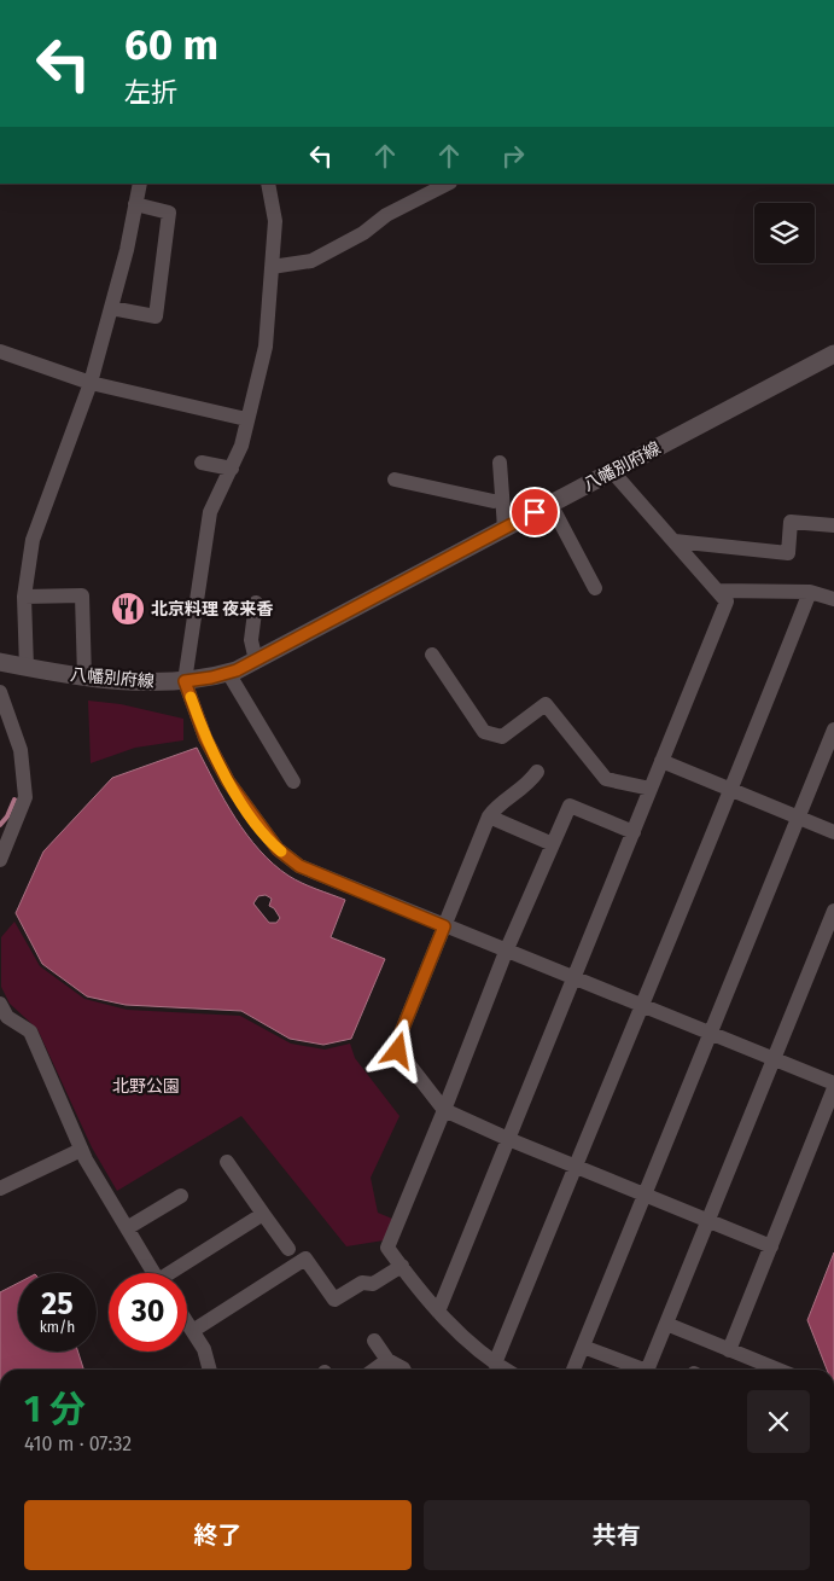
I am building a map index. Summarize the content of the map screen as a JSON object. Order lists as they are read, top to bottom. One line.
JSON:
{"streets":{"main road":["八幡別府線"]},"parks":["北野公園"],"places":{"restaurant":["北京料理 夜来香"]},"page":{"turn":["60 m","左折"],"speed":"25 km/h","limit":"30","heading":["1 分","410 m · 07:32"],"buttons":["終了","共有"]}}
